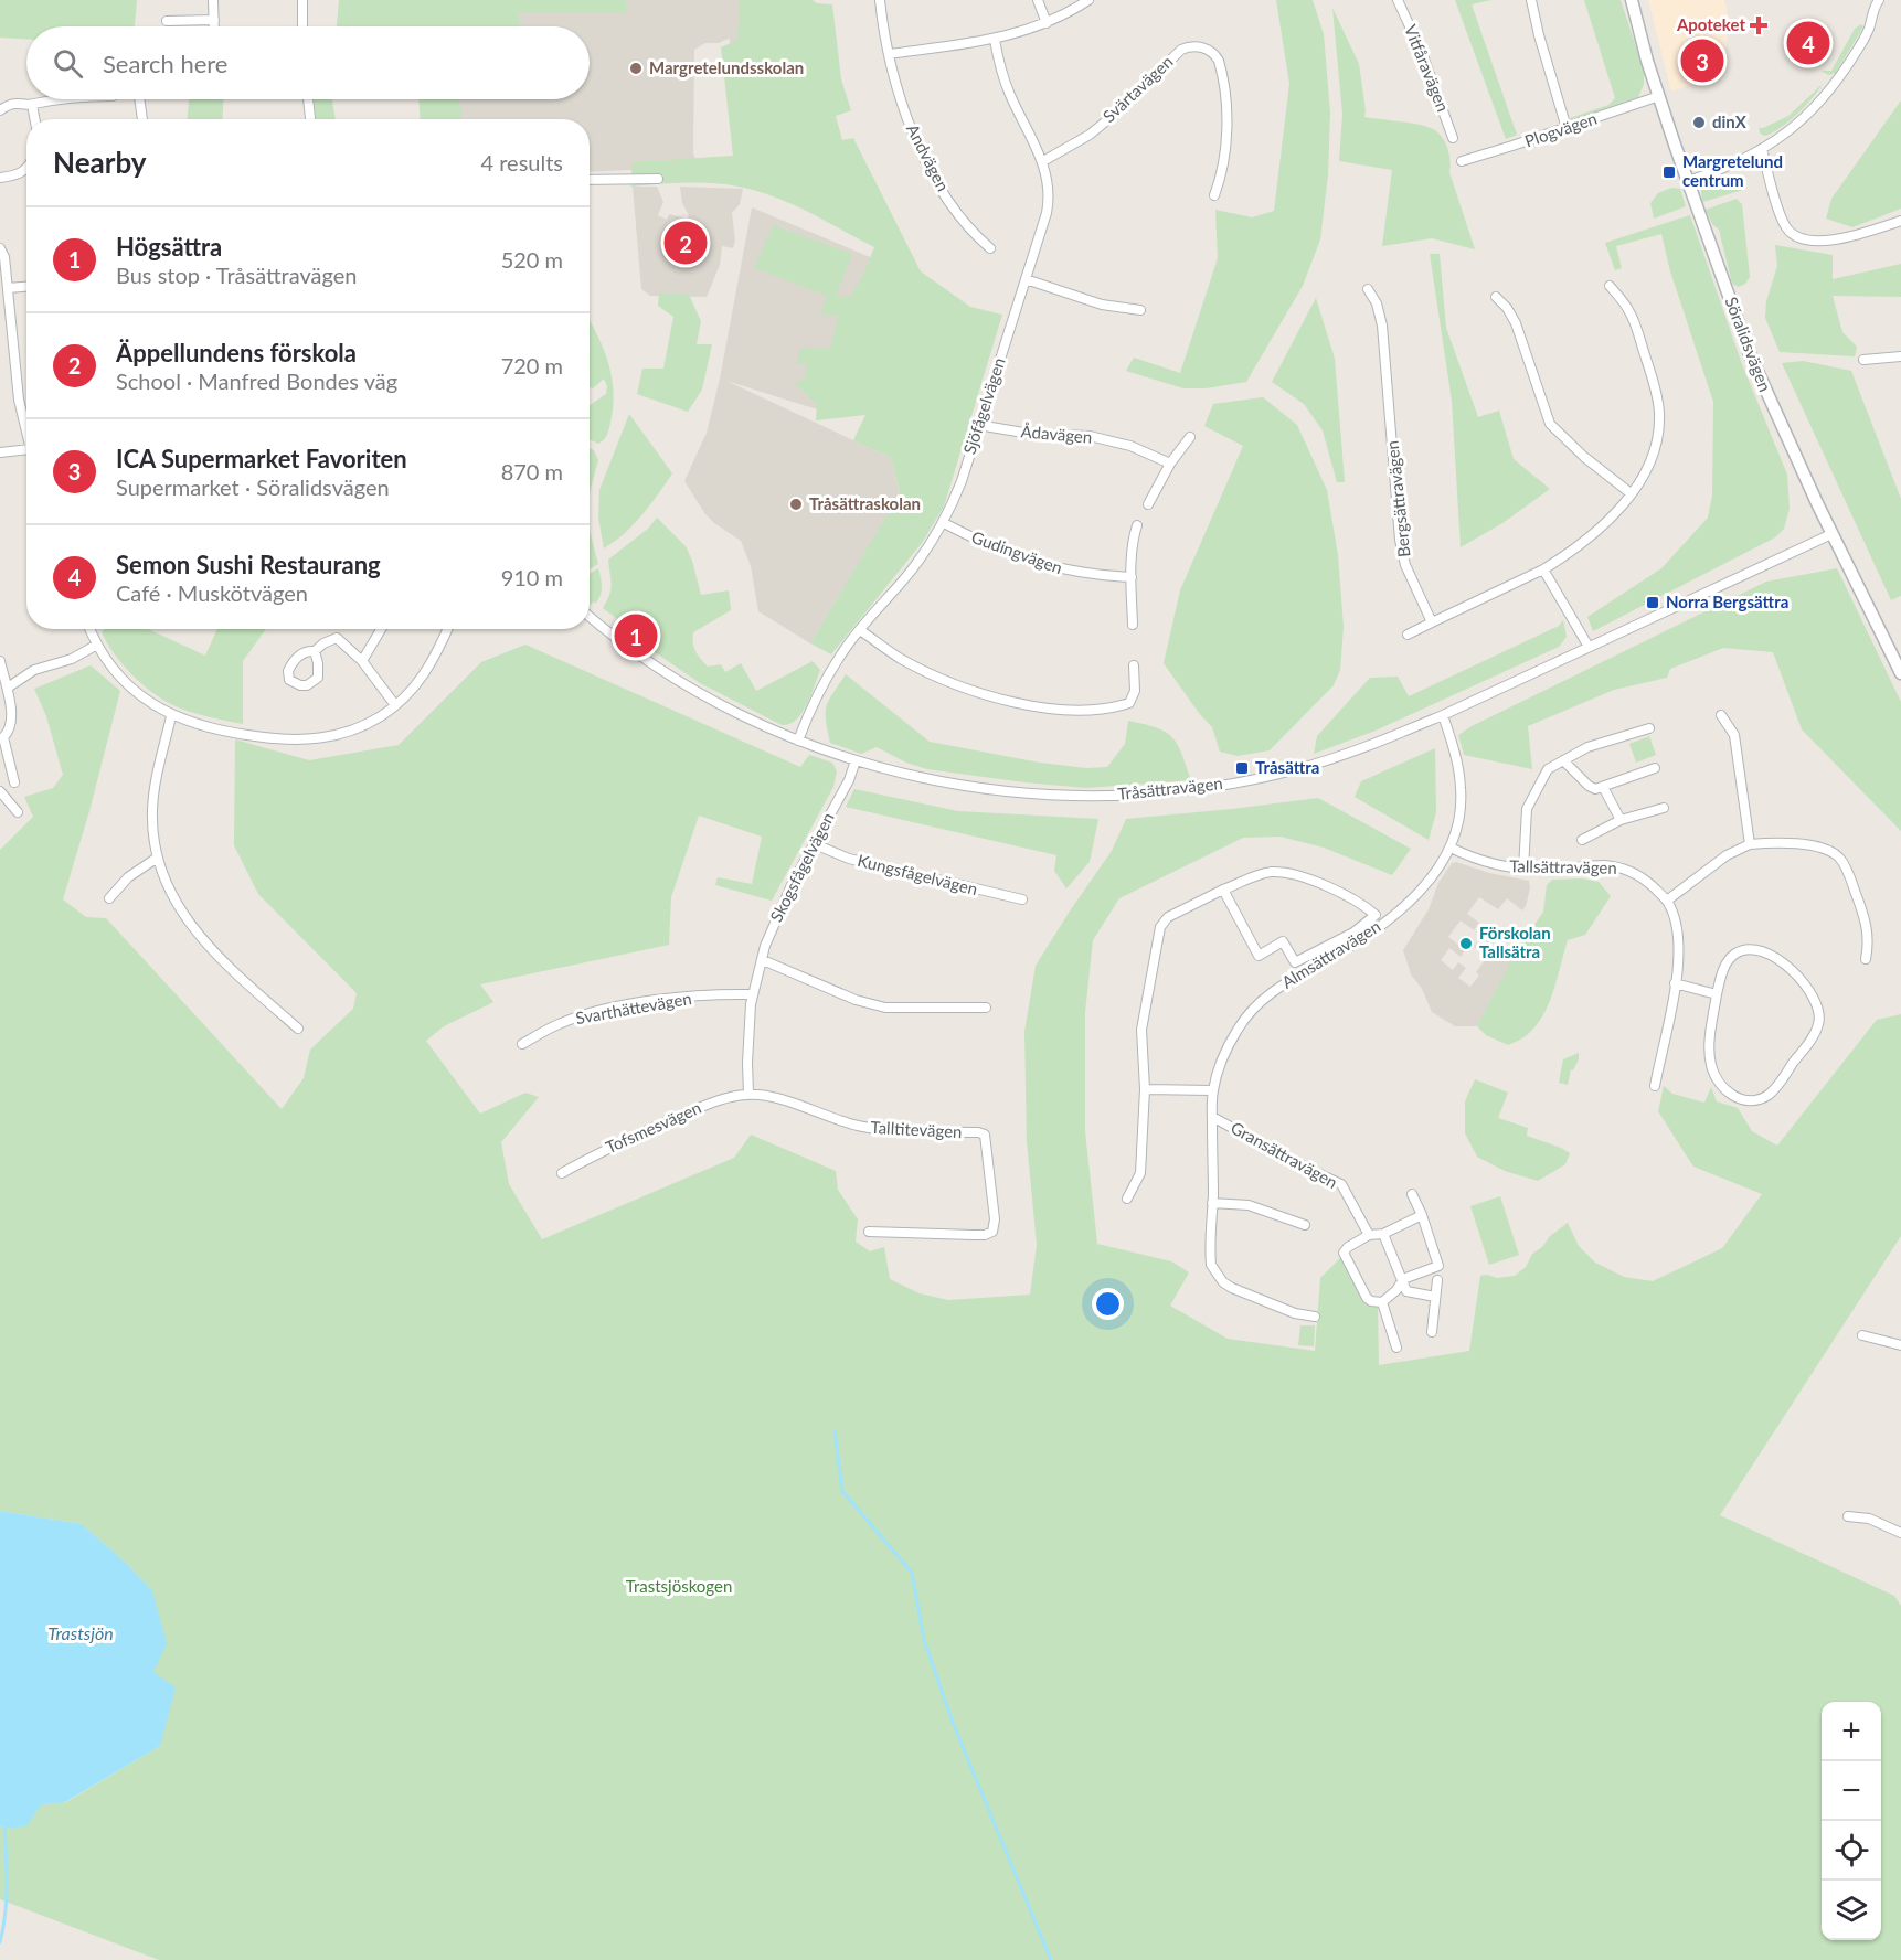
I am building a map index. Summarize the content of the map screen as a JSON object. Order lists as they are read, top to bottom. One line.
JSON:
{"streets":{"street":["Vitfåravägen","Svärtavägen","Plogvägen","Andvägen","Söralidsvägen","Sjöfågelvägen","Ådavägen","Bergsättravägen","Gudingvägen","Tråsättravägen","Skogsfågelvägen","Tallsättravägen","Kungsfågelvägen","Almsättravägen","Svarthättevägen","Tofsmesvägen","Talltitevägen","Gransättravägen"]},"crossings":[["Svärtavägen","Sjöfågelvägen"],["Plogvägen","Söralidsvägen"],["Söralidsvägen","Tråsättravägen"],["Sjöfågelvägen","Ådavägen"],["Sjöfågelvägen","Gudingvägen"],["Sjöfågelvägen","Tråsättravägen"],["Tråsättravägen","Skogsfågelvägen"],["Tråsättravägen","Almsättravägen"],["Skogsfågelvägen","Kungsfågelvägen"],["Skogsfågelvägen","Svarthättevägen"],["Skogsfågelvägen","Tofsmesvägen"],["Skogsfågelvägen","Talltitevägen"],["Tallsättravägen","Almsättravägen"],["Almsättravägen","Gransättravägen"],["Tofsmesvägen","Talltitevägen"]],"water":["Trastsjön"],"parks":["Trastsjöskogen"],"places":{"health":["Apoteket"],"other":["Margretelundsskolan","dinX","Tråsättraskolan","Förskolan Tallsätra"],"transit":["Margretelund centrum","Norra Bergsättra","Tråsättra"]},"page":{"pins":["4","3","2","1"],"search":"Search here","heading":["Nearby","4 results"],"list":[{"mark":"1","name":"Högsättra","note":"Bus stop · Tråsättravägen","value":"520 m"},{"mark":"2","name":"Äppellundens förskola","note":"School · Manfred Bondes väg","value":"720 m"},{"mark":"3","name":"ICA Supermarket Favoriten","note":"Supermarket · Söralidsvägen","value":"870 m"},{"mark":"4","name":"Semon Sushi Restaurang","note":"Café · Muskötvägen","value":"910 m"}],"map_buttons":["+","−"]}}
